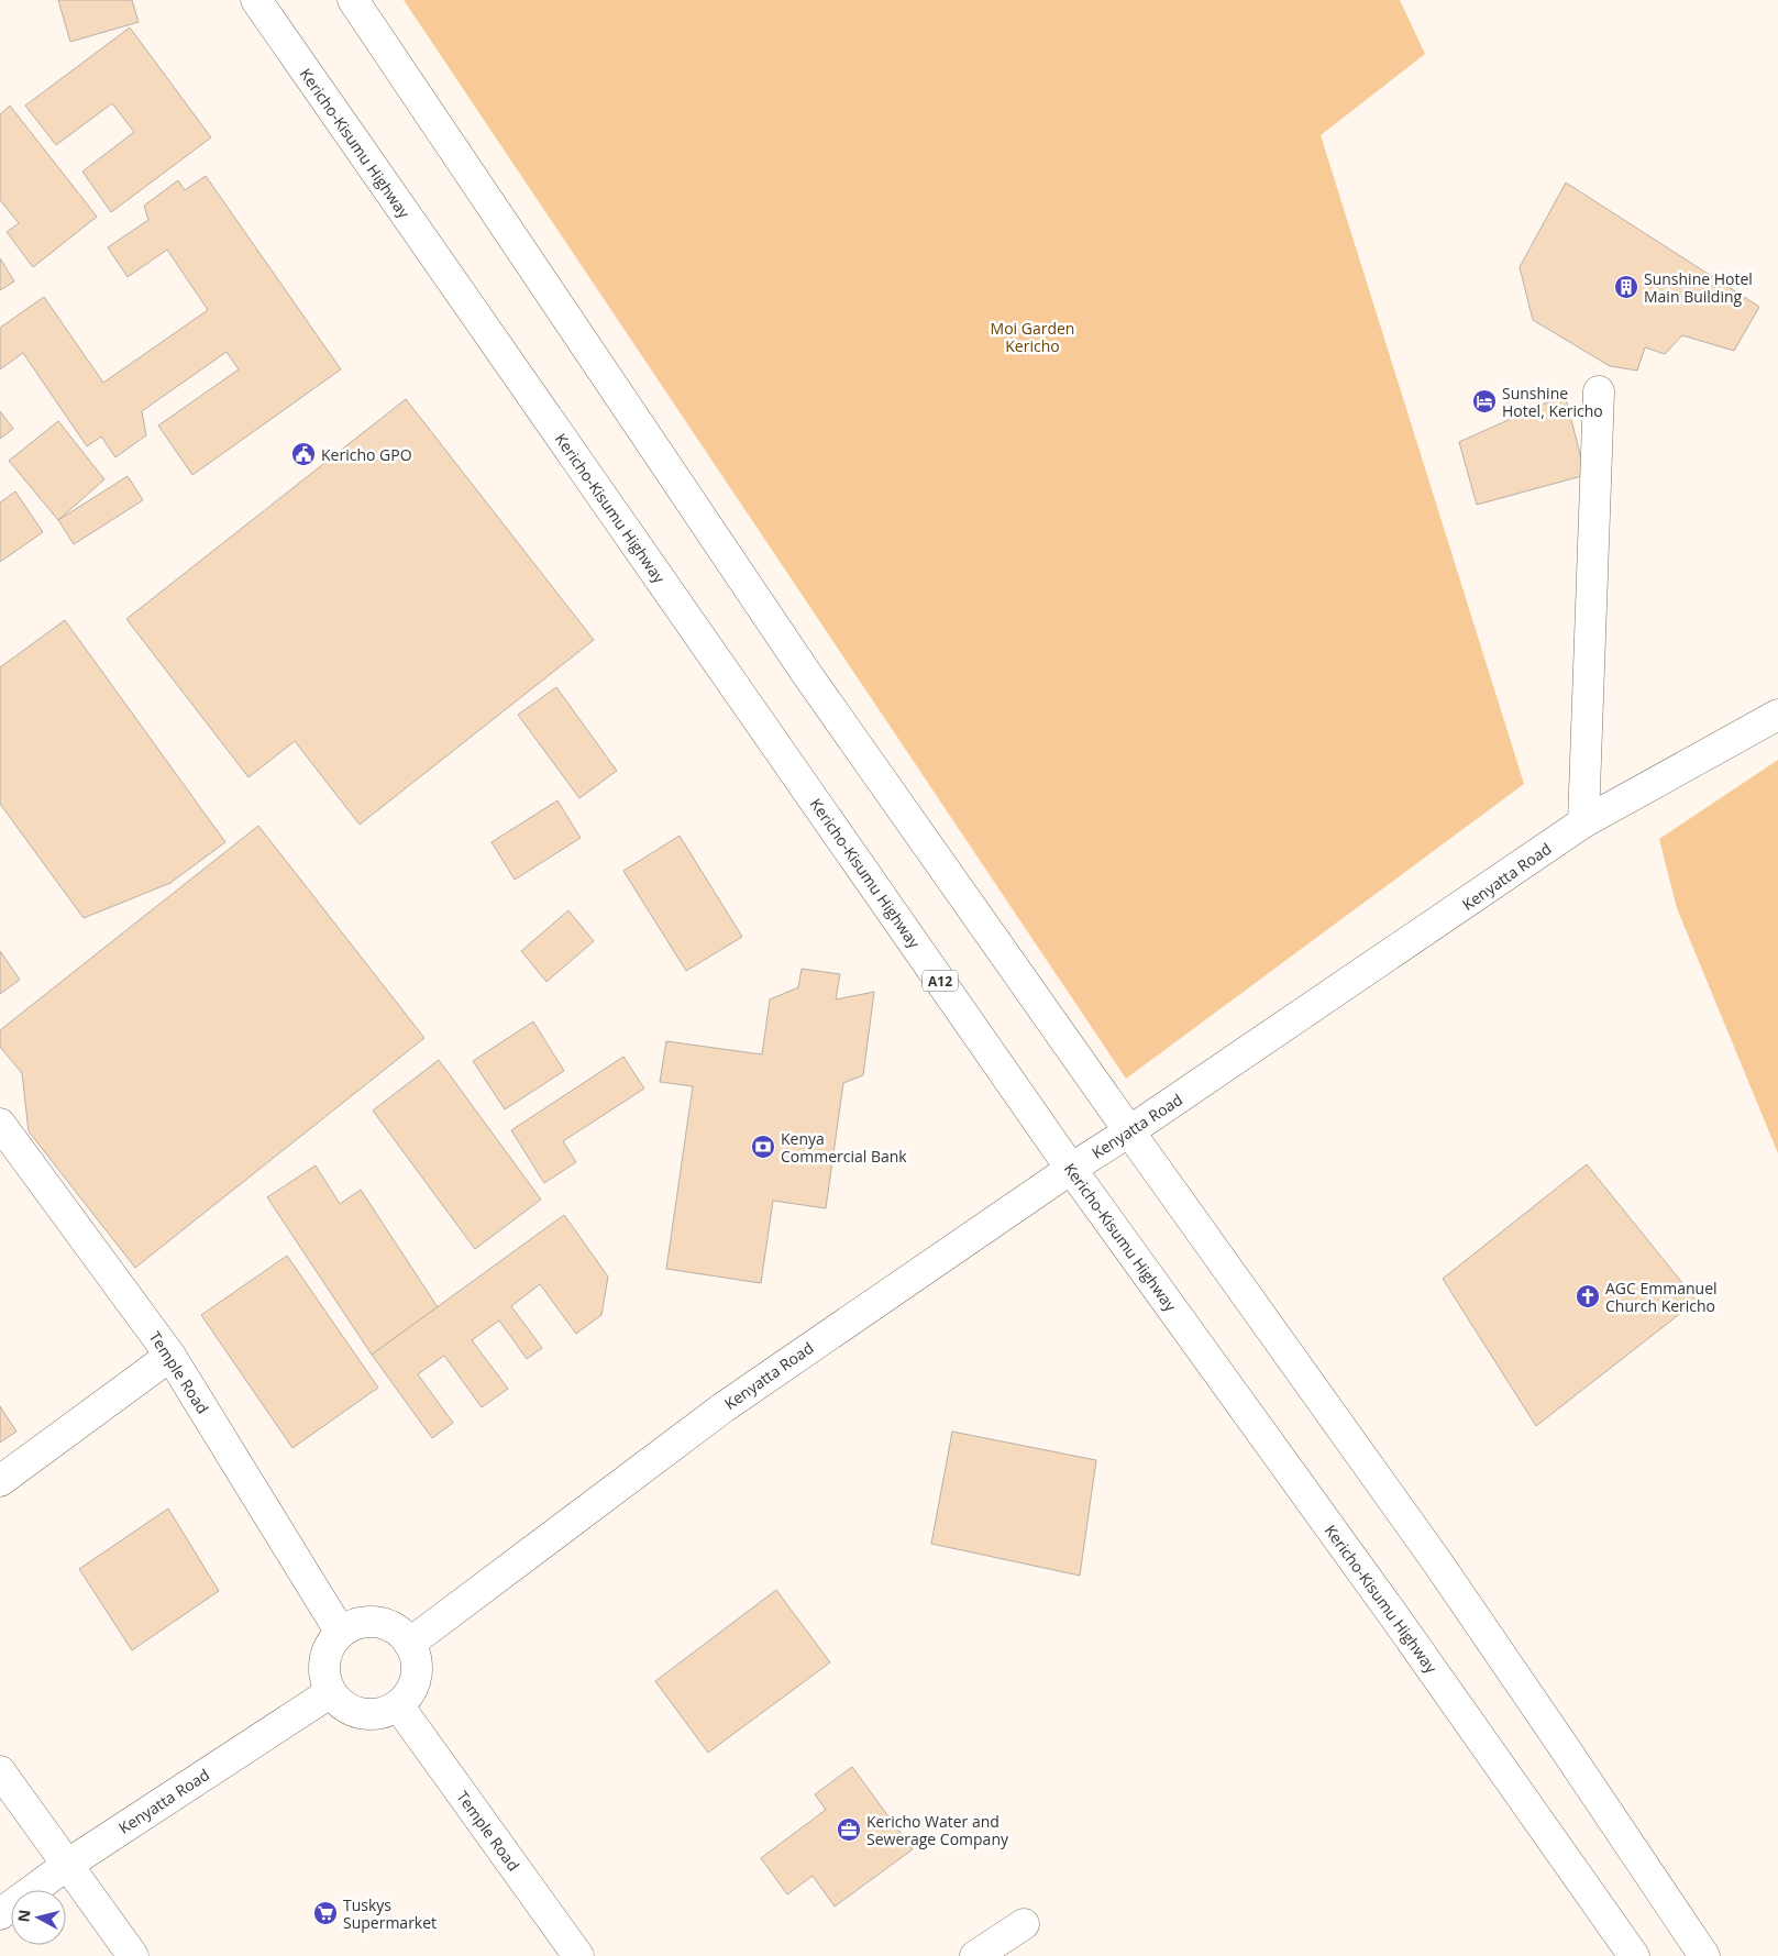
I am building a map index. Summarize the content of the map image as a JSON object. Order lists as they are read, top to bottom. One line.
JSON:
{"streets":{"main road":["Kericho-Kisumu Highway","Kenyatta Road","A12","Temple Road"]},"crossings":[["Kericho-Kisumu Highway","Kenyatta Road"],["Kenyatta Road","Temple Road"]],"parks":["Moi Garden Kericho"],"places":{"building":["Sunshine Hotel Main Building"],"hotel":["Sunshine Hotel, Kericho"],"public building":["Kericho GPO"],"bank":["Kenya Commercial Bank"],"church":["AGC Emmanuel Church Kericho"],"office":["Kericho Water and Sewerage Company"],"supermarket":["Tuskys Supermarket"]},"north":"left"}
